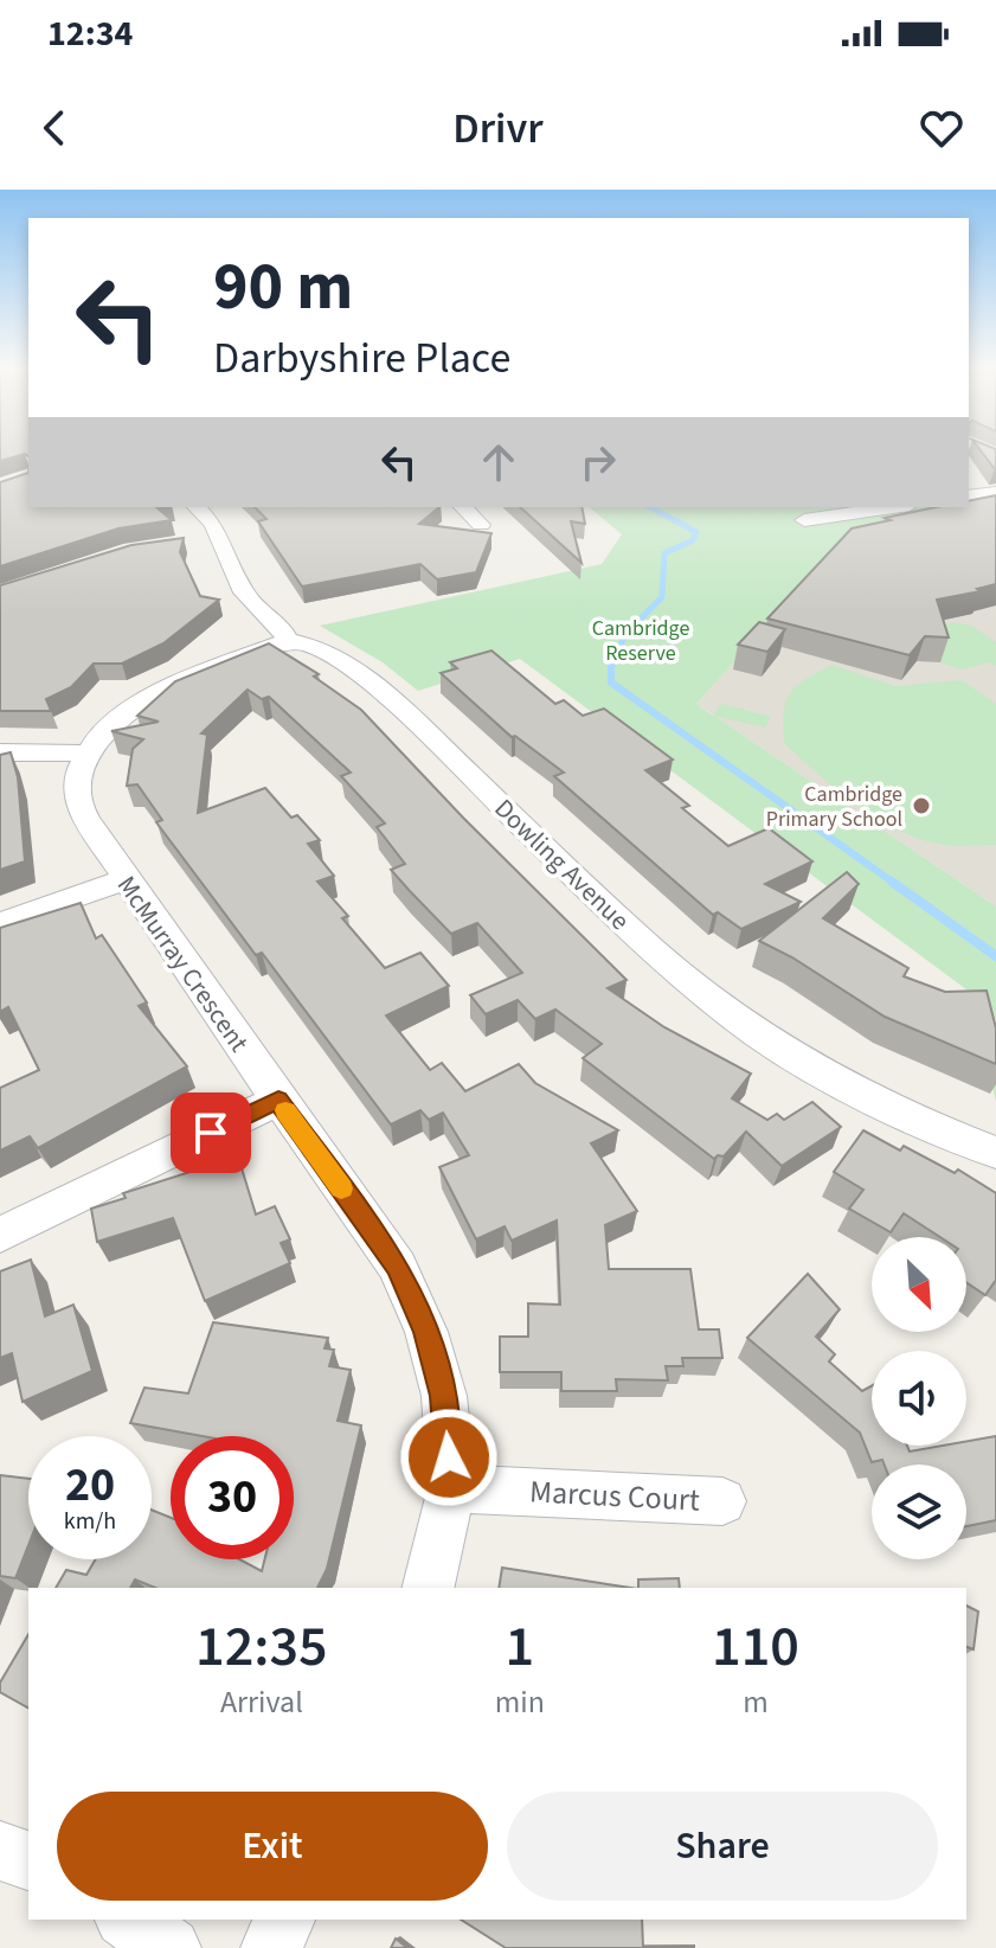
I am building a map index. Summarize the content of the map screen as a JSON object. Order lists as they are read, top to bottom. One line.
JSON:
{"streets":{"street":["Dowling Avenue","McMurray Crescent","Marcus Court"]},"crossings":[["McMurray Crescent","Marcus Court"]],"parks":["Cambridge Reserve"],"places":["Cambridge Primary School"],"north":"bottom right","page":{"status":"12:34","header":"Drivr","turn":["90 m","Darbyshire Place"],"speed":"20 km/h","limit":"30","eta":["12:35","Arrival","1","min","110","m"],"buttons":["Exit","Share"]}}
